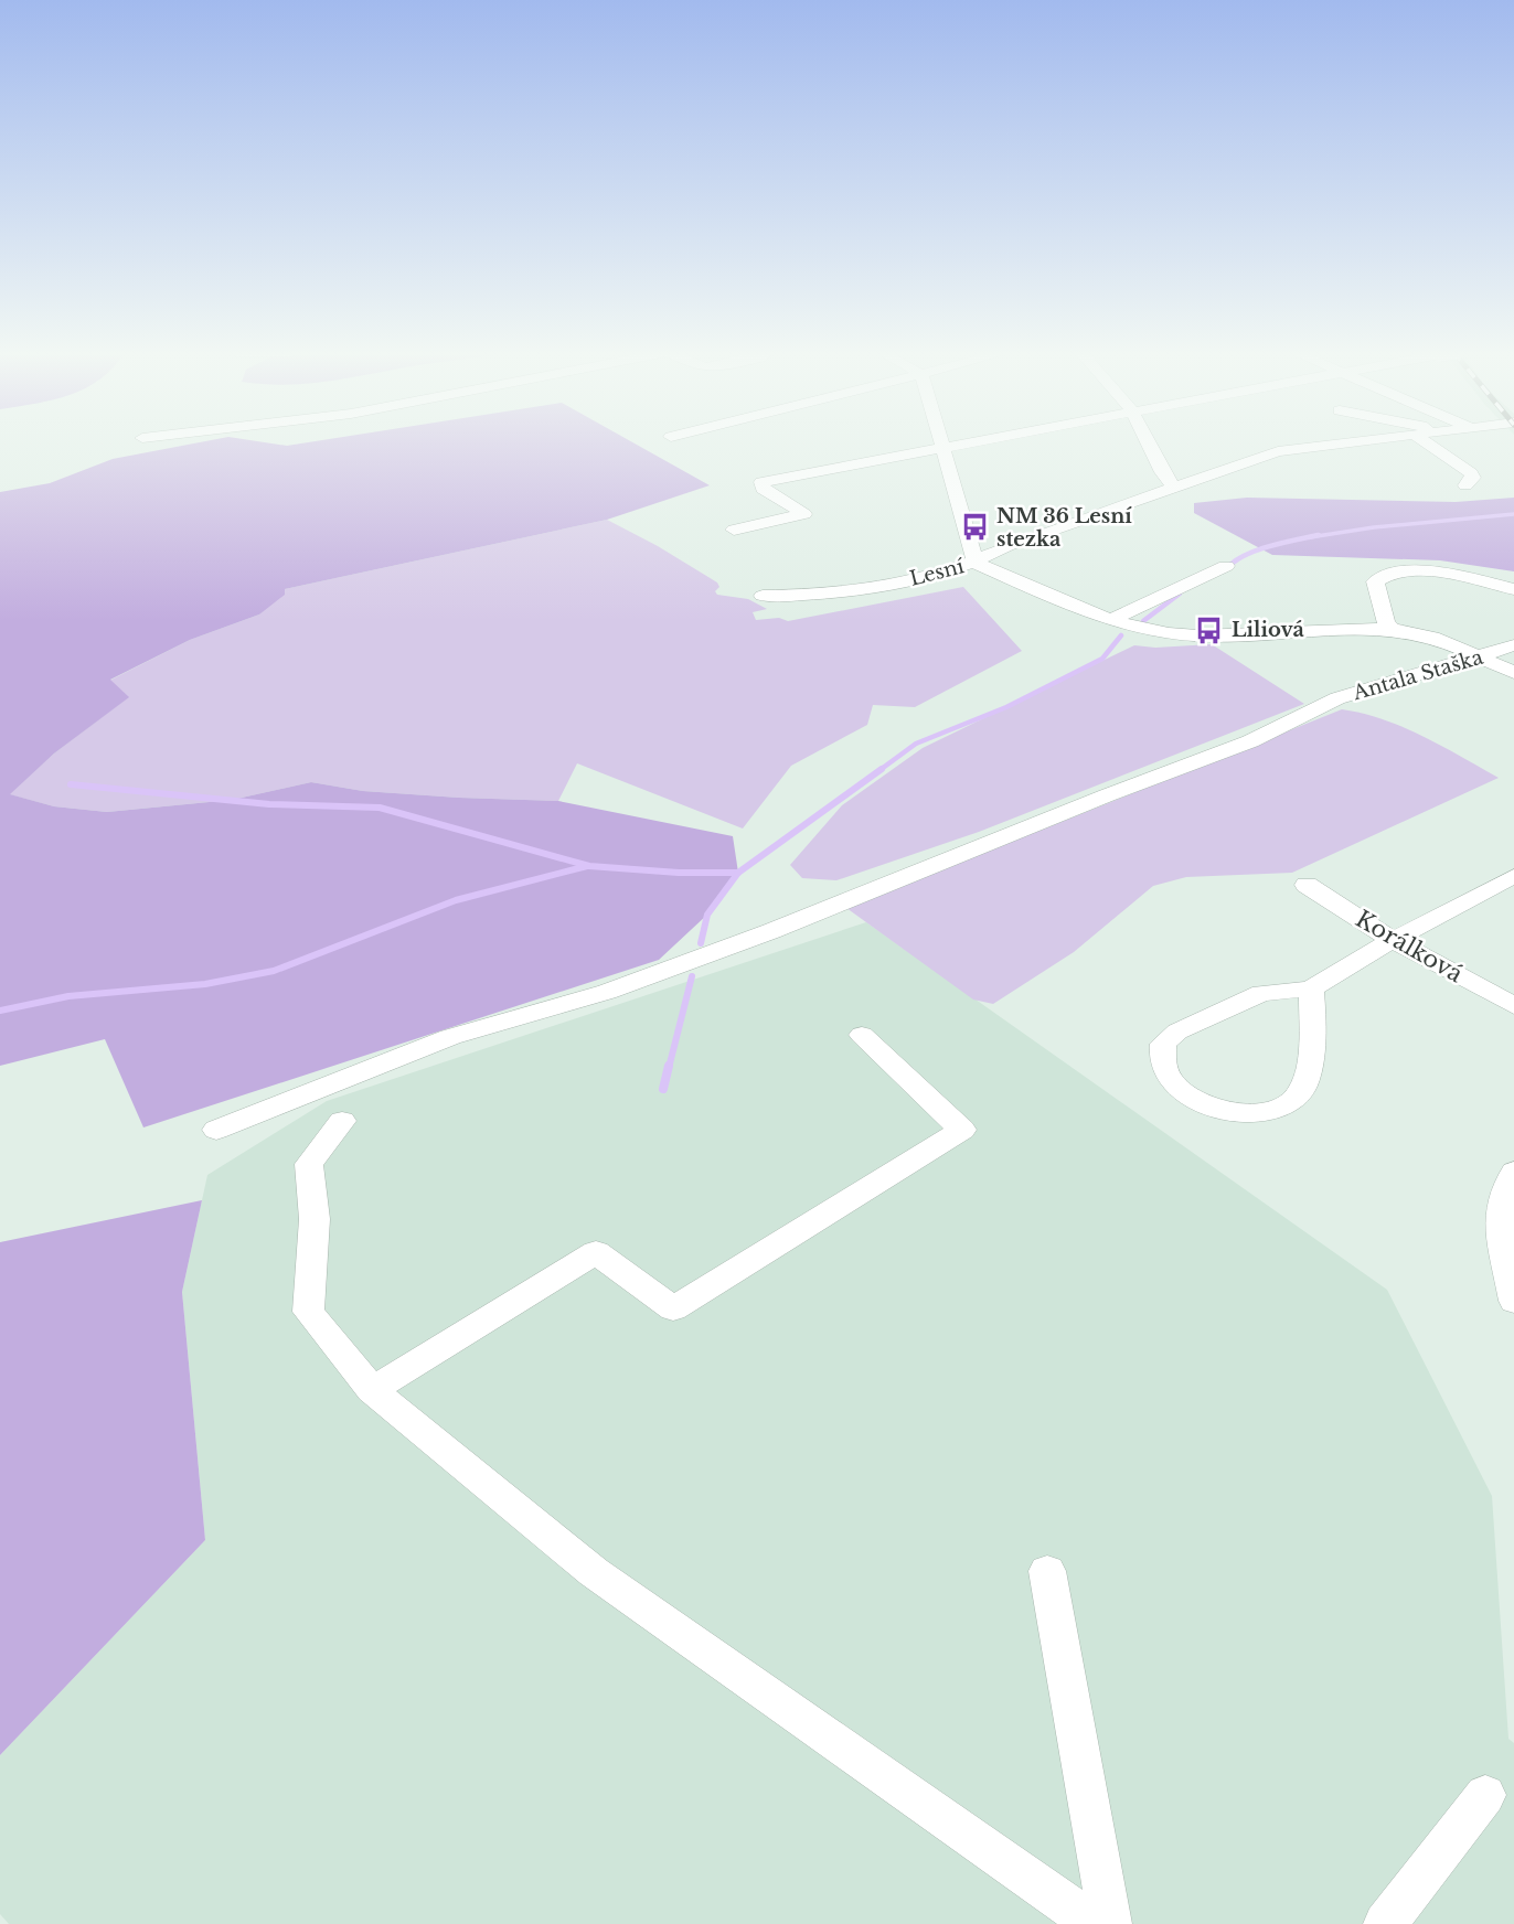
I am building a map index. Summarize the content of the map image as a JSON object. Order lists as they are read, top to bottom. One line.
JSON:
{"streets":{"street":["Lesní","Antala Staška","Korálková"]},"places":{"bus stop":["NM 36 Lesní stezka","Liliová"]}}
